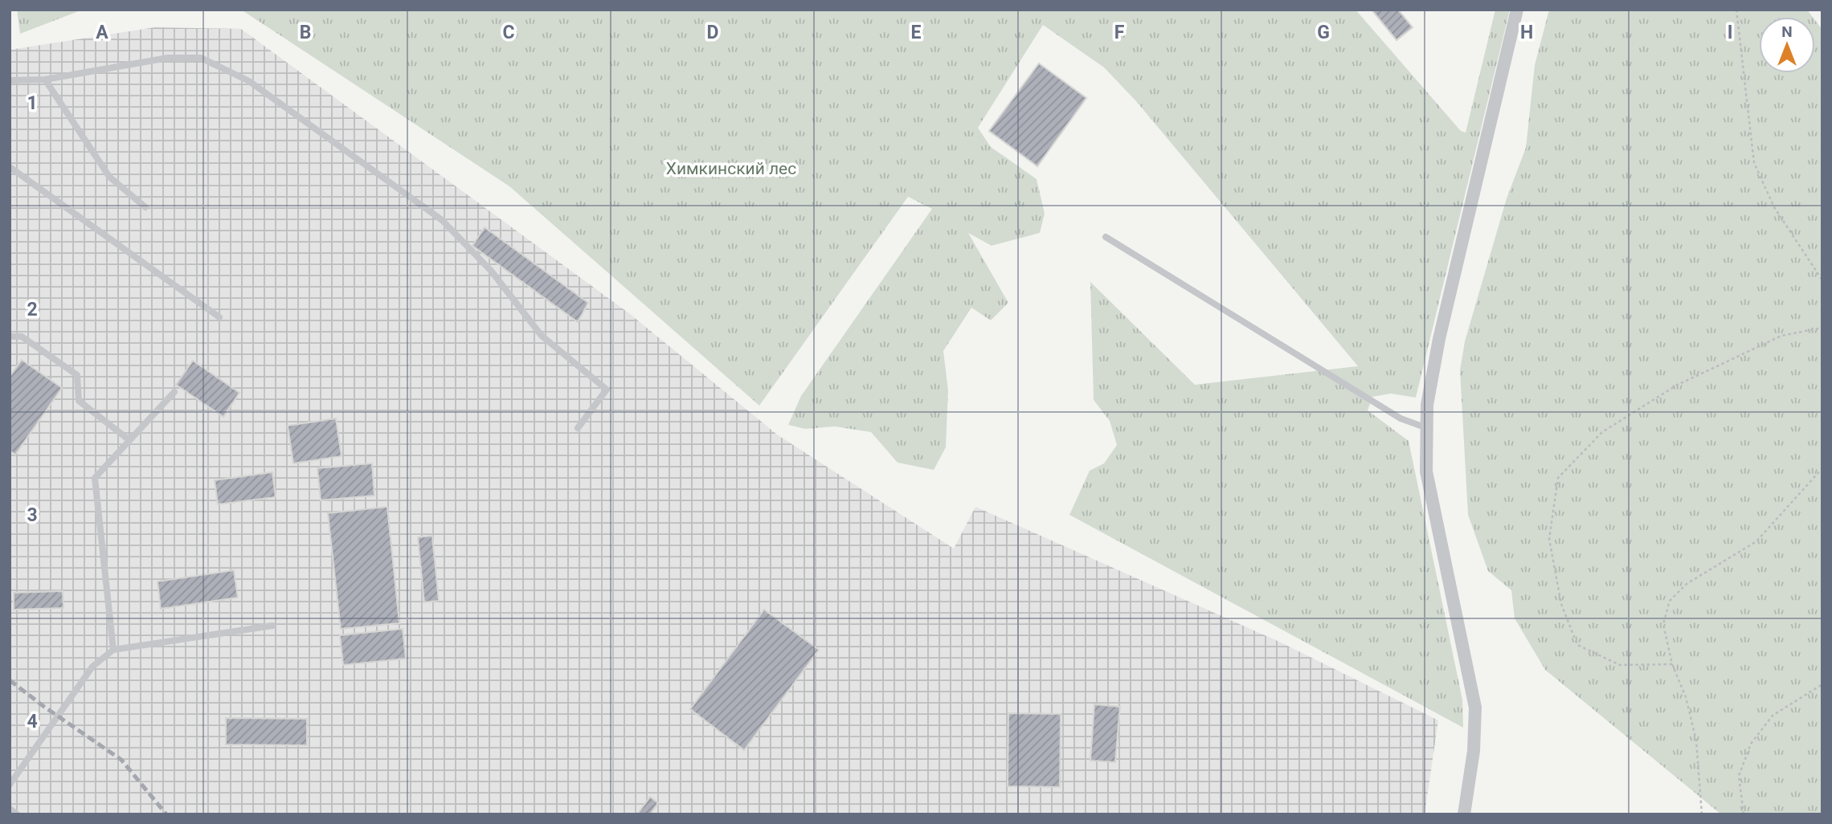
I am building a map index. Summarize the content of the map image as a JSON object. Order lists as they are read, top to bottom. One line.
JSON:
{"parks":["Химкинский лес"],"north":"top","grid":{"columns":["A","B","C","D","E","F","G","H","I"],"rows":["1","2","3","4"]}}
